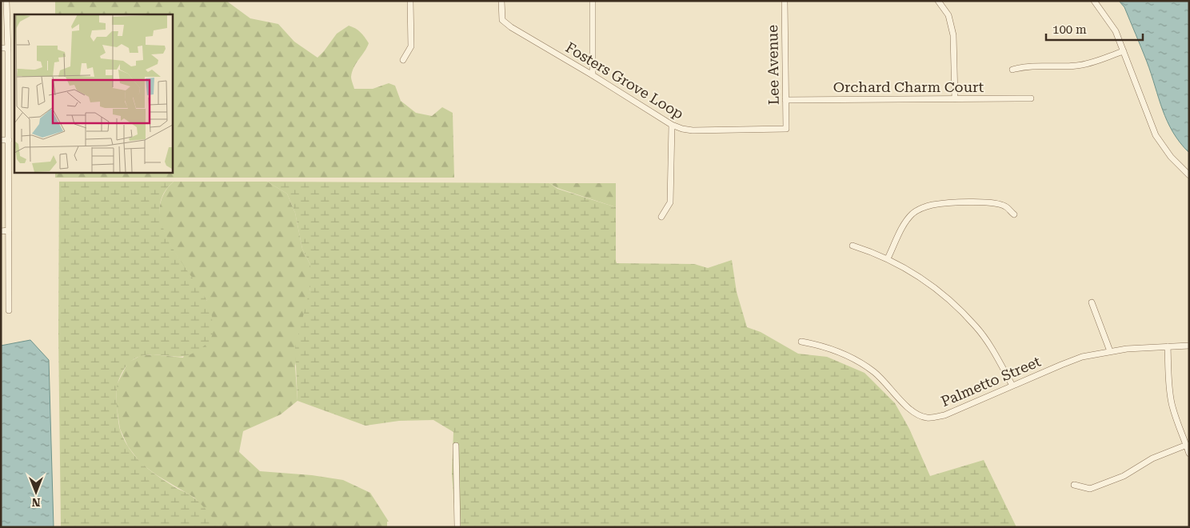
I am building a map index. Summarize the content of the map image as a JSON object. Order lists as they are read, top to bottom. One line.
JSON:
{"streets":{"street":["Lee Avenue","Fosters Grove Loop","Orchard Charm Court","Palmetto Street"]},"crossings":[["Lee Avenue","Fosters Grove Loop"],["Lee Avenue","Orchard Charm Court"]],"scale_bar":"100 m","north":"bottom"}
